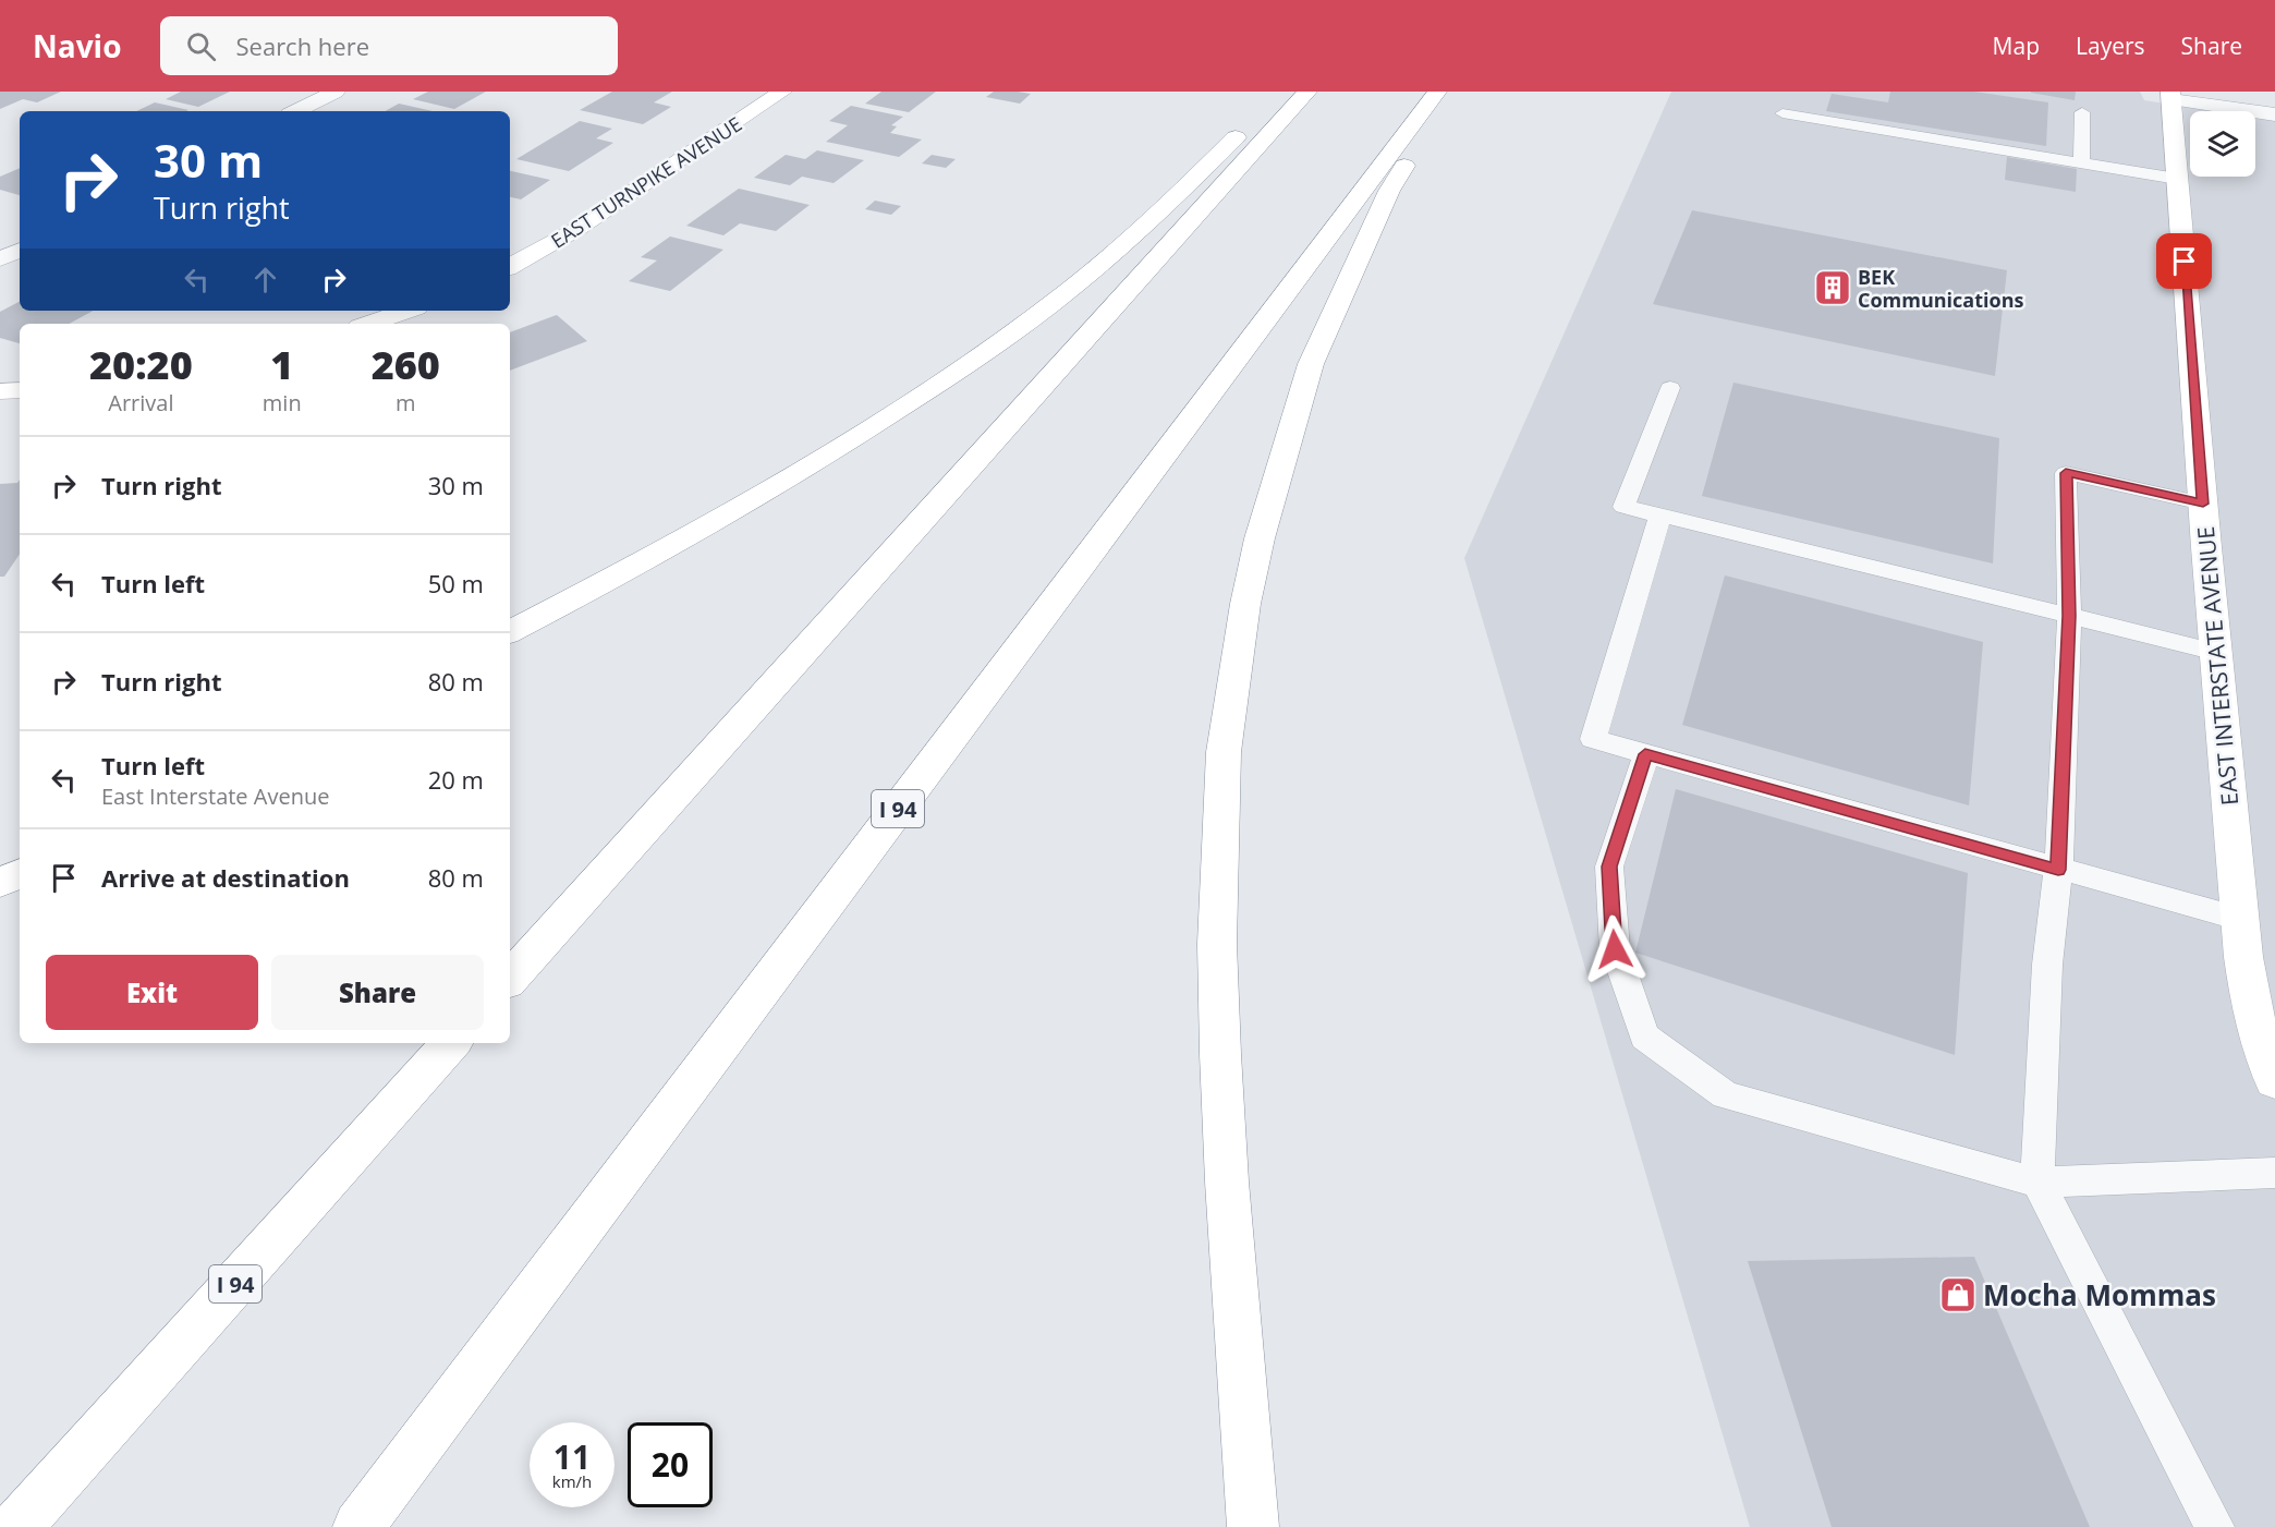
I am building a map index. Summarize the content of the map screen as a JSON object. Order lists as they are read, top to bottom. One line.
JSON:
{"streets":{"main road":["EAST TURNPIKE AVENUE","EAST INTERSTATE AVENUE","I 94"]},"places":{"building":["BEK Communications"],"shop":["Mocha Mommas"]},"page":{"header":"Navio","search":"Search here","nav":["Map","Layers","Share"],"turn":["30 m","Turn right"],"eta":["20:20","Arrival","1","min","260","m"],"list":[{"name":"Turn right","value":"30 m"},{"name":"Turn left","value":"50 m"},{"name":"Turn right","value":"80 m"},{"name":"Turn left","note":"East Interstate Avenue","value":"20 m"},{"name":"Arrive at destination","value":"80 m"}],"buttons":["Exit","Share"],"speed":"11 km/h","limit":"20"}}
